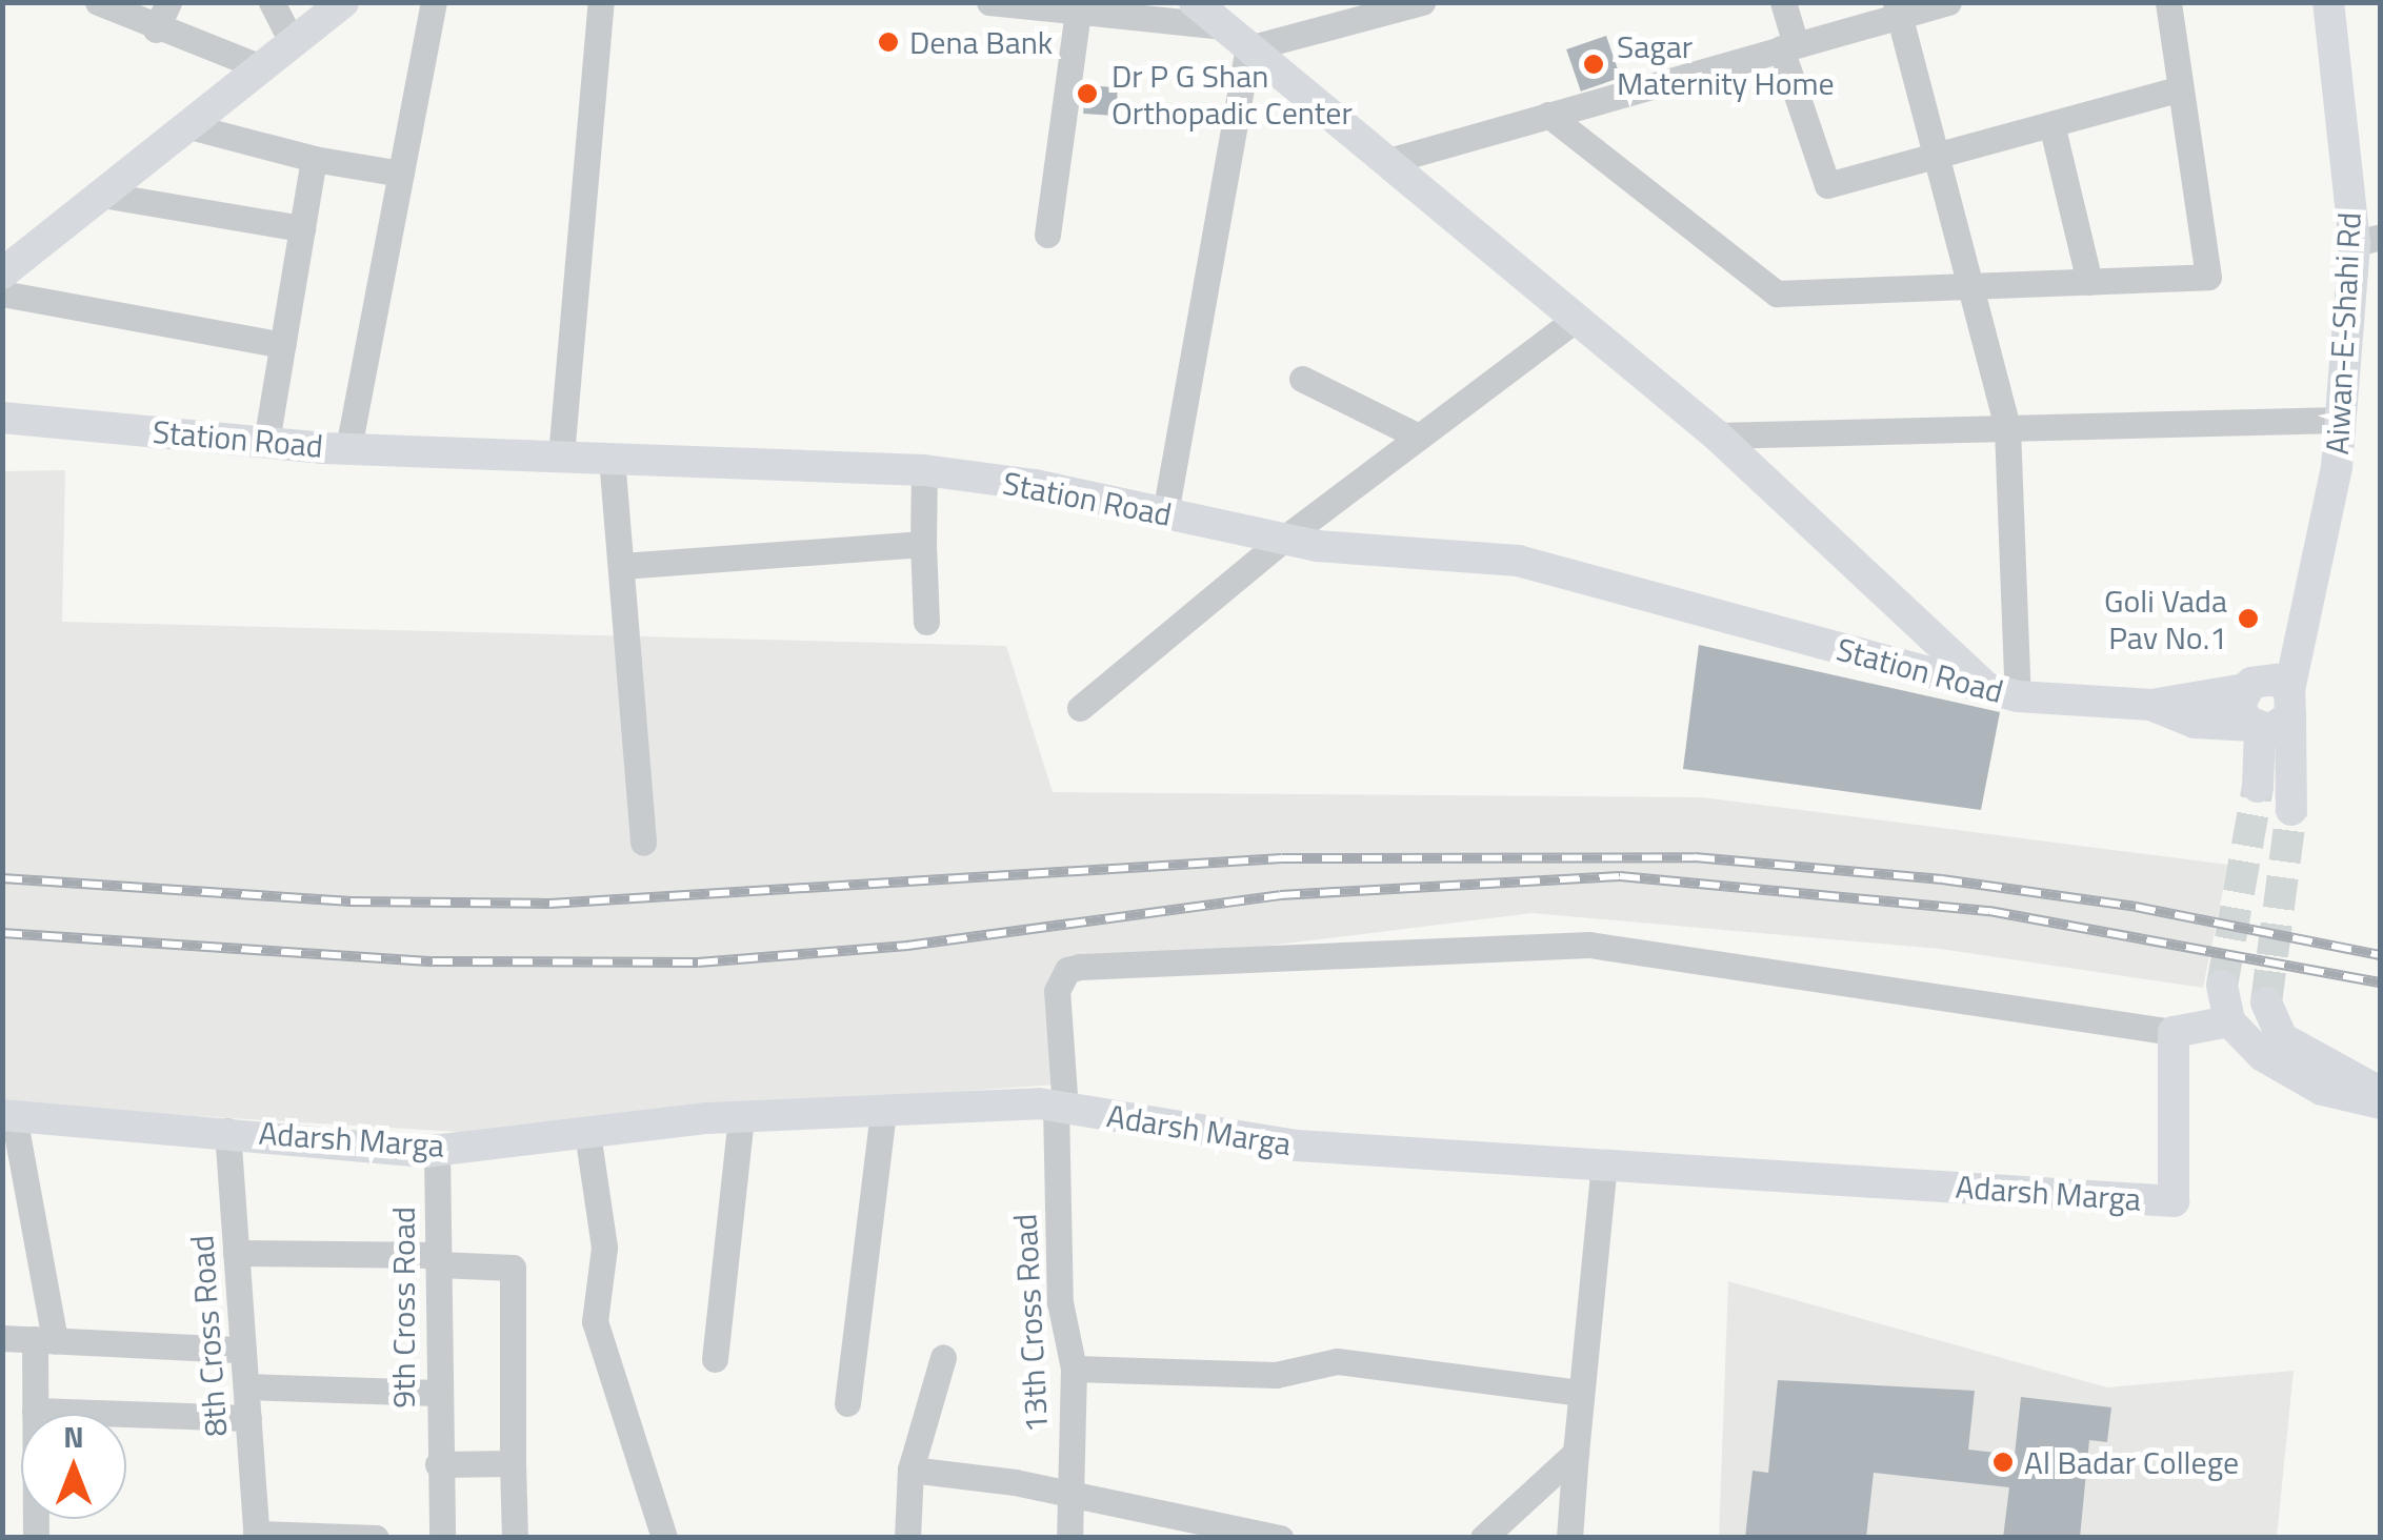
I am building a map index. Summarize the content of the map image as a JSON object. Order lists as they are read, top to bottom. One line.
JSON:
{"streets":{"main road":["Aiwan-E-Shahi Rd","Station Road","Adarsh Marga"],"street":["9th Cross Road","13th Cross Road","8th Cross Road"]},"crossings":[["Adarsh Marga","9th Cross Road"],["Adarsh Marga","13th Cross Road"],["Adarsh Marga","8th Cross Road"]],"places":["Dena Bank","Sagar Maternity Home","Dr P G Shan Orthopadic Center","Goli Vada Pav No.1","Al Badar College"],"north":"top"}
